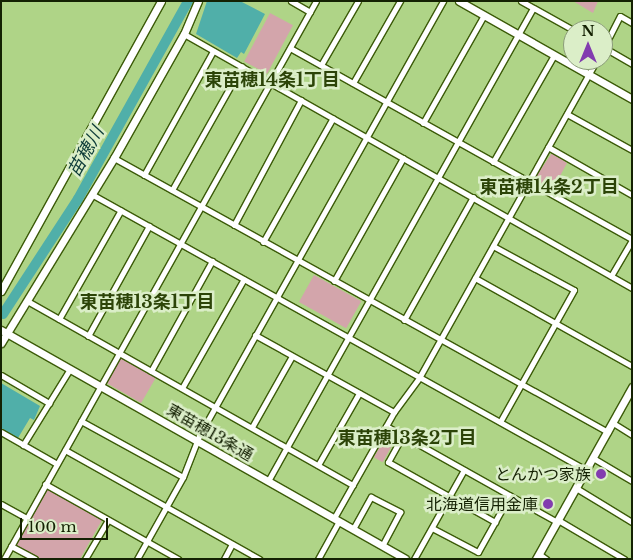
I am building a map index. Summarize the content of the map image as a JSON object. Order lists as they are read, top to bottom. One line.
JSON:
{"streets":{"street":["東苗穂13条通"]},"districts":["東苗穂14条1丁目","東苗穂14条2丁目","東苗穂13条1丁目","東苗穂13条2丁目"],"water":["苗穂川"],"places":["とんかつ家族","北海道信用金庫"],"scale_bar":"100 m","north":"top"}
